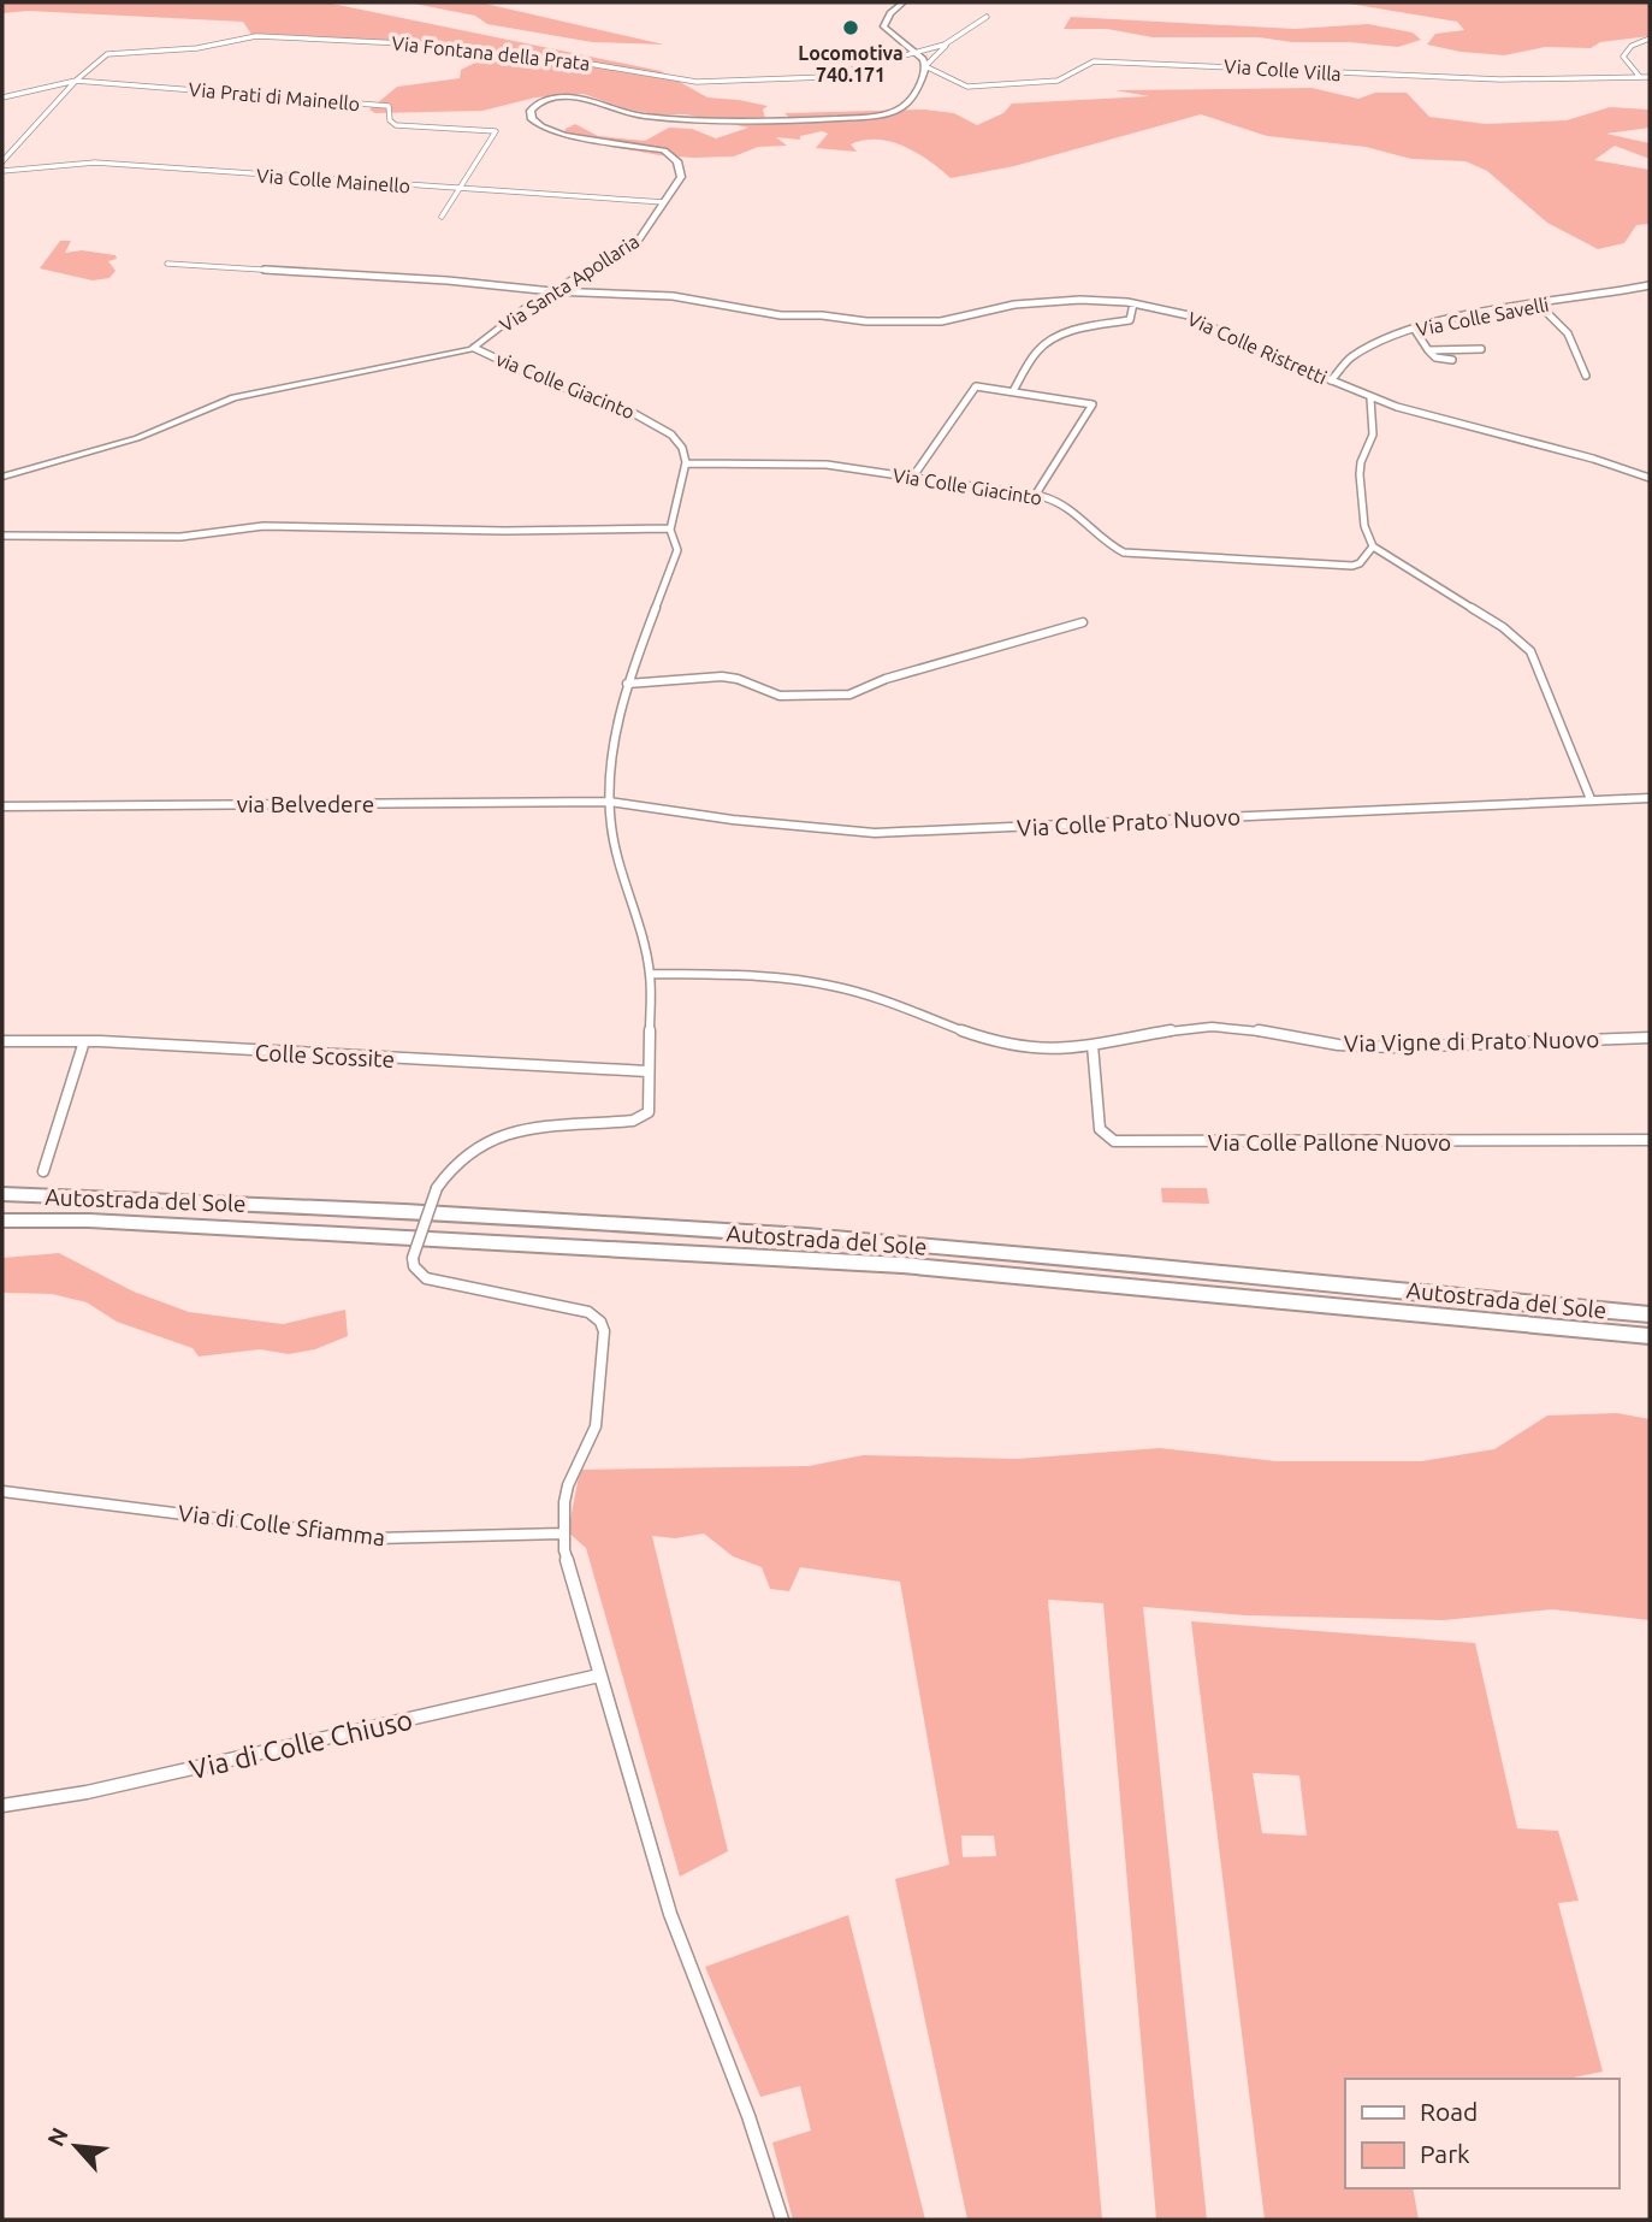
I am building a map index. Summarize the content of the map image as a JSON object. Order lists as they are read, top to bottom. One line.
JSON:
{"streets":{"highway":["Autostrada del Sole"],"street":["Via Fontana della Prata","Via Colle Villa","Via Prati di Mainello","Via Colle Mainello","Via Santa Apollaria","Via Colle Savelli","Via Colle Ristretti","via Colle Giacinto","Via Colle Giacinto","via Belvedere","Via Colle Prato Nuovo","Via Vigne di Prato Nuovo","Colle Scossite","Via Colle Pallone Nuovo","Via di Colle Sfiamma","Via di Colle Chiuso"]},"crossings":[["Via Fontana della Prata","Via Prati di Mainello"],["Via Colle Villa","Via Santa Apollaria"],["Via Prati di Mainello","Via Colle Mainello"],["Via Colle Mainello","Via Santa Apollaria"],["Via Santa Apollaria","Via Colle Ristretti"],["Via Santa Apollaria","via Colle Giacinto"],["Via Colle Savelli","Via Colle Ristretti"],["via Colle Giacinto","Via Colle Giacinto"],["via Belvedere","Via Colle Prato Nuovo"],["Via Vigne di Prato Nuovo","Via Colle Pallone Nuovo"]],"places":["Locomotiva 740.171"],"legend":["Road","Park"],"north":"top left"}
